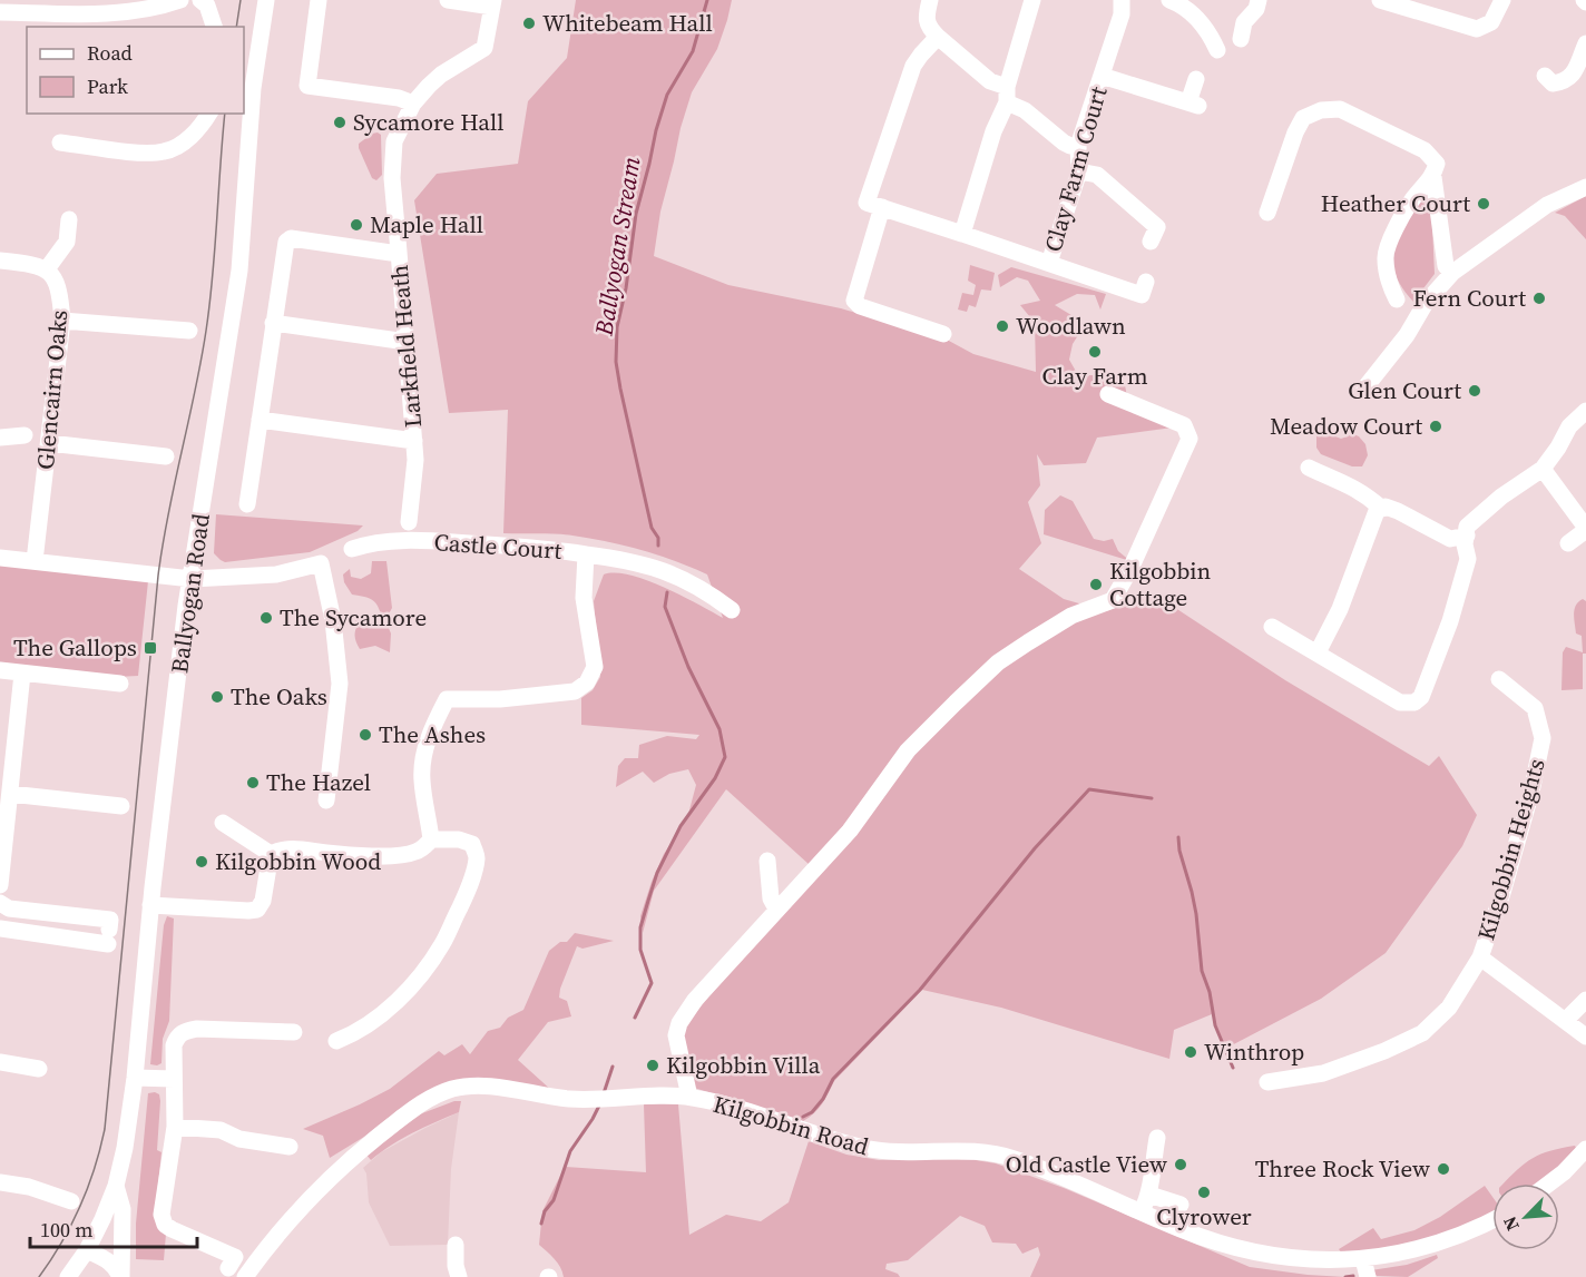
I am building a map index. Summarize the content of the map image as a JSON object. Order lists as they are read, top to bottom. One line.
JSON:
{"streets":{"street":["Clay Farm Court","Larkfield Heath","Glencairn Oaks","Castle Court","Ballyogan Road","Kilgobbin Heights","Kilgobbin Road"]},"water":["Ballyogan Stream"],"places":{"other":["Whitebeam Hall","Sycamore Hall","Heather Court","Maple Hall","Fern Court","Woodlawn","Clay Farm","Glen Court","Meadow Court","Kilgobbin Cottage","The Sycamore","The Oaks","The Ashes","The Hazel","Kilgobbin Wood","Winthrop","Kilgobbin Villa","Old Castle View","Three Rock View","Clyrower"],"transit":["The Gallops"]},"legend":["Road","Park"],"scale_bar":"100 m","north":"bottom left"}
